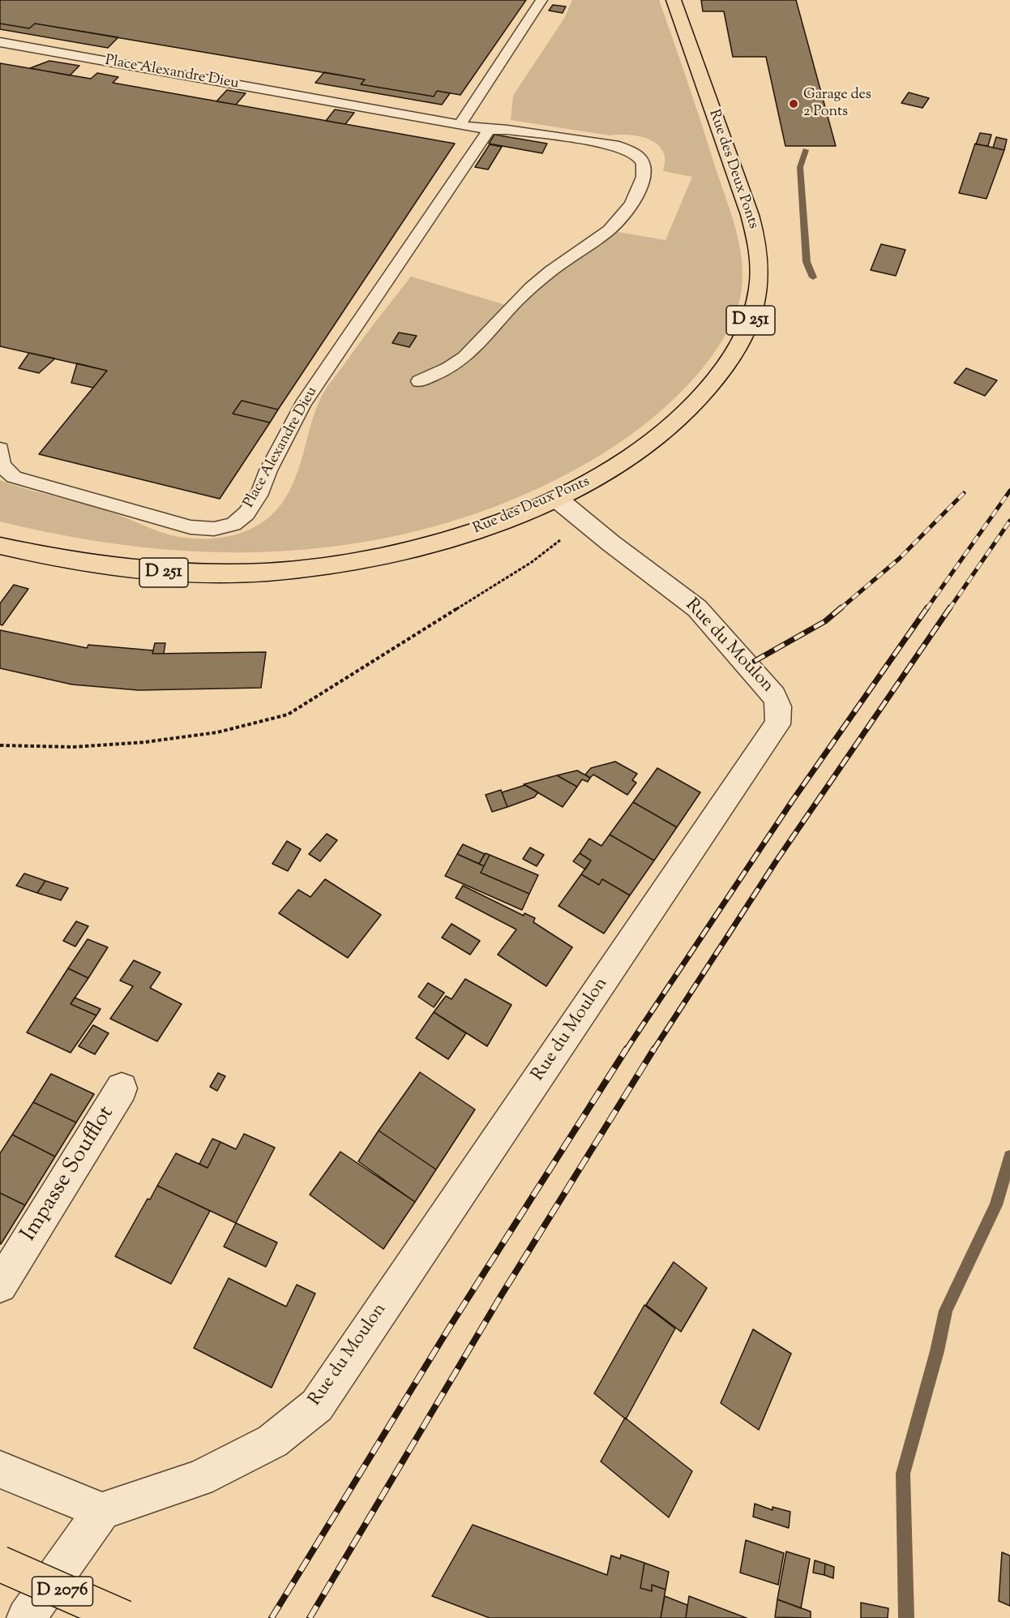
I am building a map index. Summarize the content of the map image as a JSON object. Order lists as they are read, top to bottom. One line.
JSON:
{"streets":{"main road":["Rue des Deux Ponts","D 251","D 2076"],"street":["Rue du Moulon","Impasse Soufflot"],"lane":["Place Alexandre Dieu"]},"crossings":[["Rue des Deux Ponts","Rue du Moulon"]],"places":["Garage des 2 Ponts"]}
